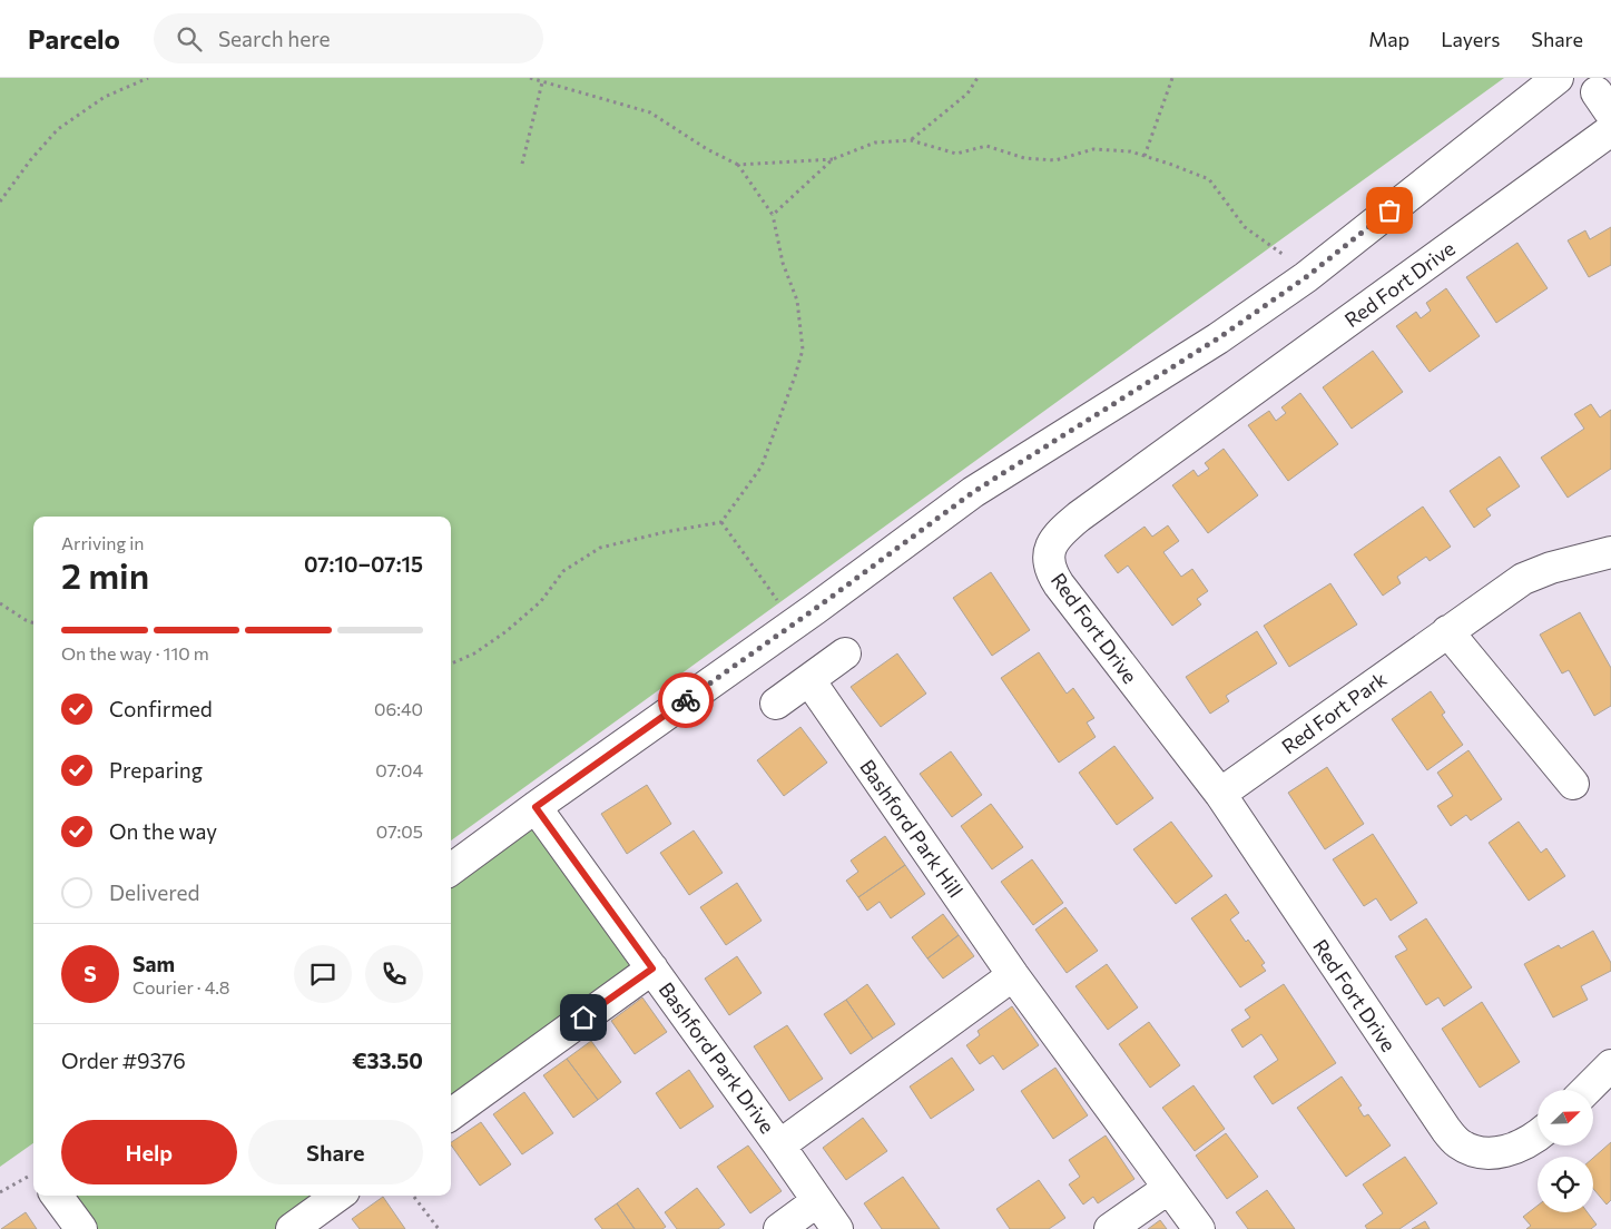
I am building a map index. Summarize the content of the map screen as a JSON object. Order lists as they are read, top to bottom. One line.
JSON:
{"streets":{"street":["Red Fort Drive","Red Fort Park","Bashford Park Hill","Bashford Park Drive"]},"crossings":[["Red Fort Drive","Red Fort Park"]],"north":"top right","page":{"header":"Parcelo","search":"Search here","nav":["Map","Layers","Share"],"heading":["2 min","Arriving in","07:10–07:15"],"panel":["Sam","Courier · 4.8","Order #9376","€33.50"],"bar":"On the way · 110 m","list":[["Confirmed","06:40"],["Preparing","07:04"],["On the way","07:05"],"Delivered"],"round":"S","buttons":["Help","Share"]}}
